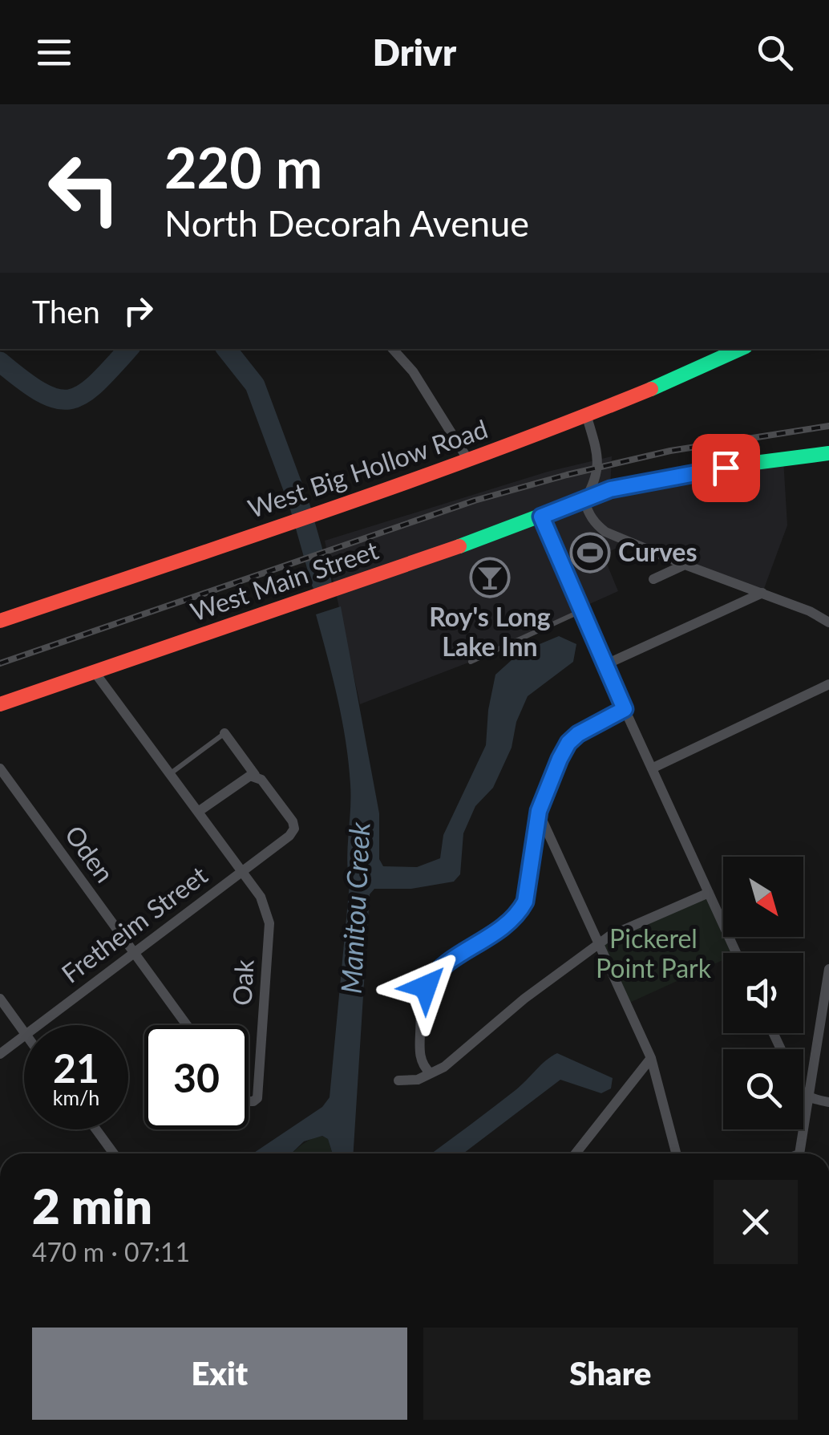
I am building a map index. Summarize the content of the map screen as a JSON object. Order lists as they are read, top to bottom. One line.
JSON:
{"streets":{"street":["West Big Hollow Road","West Main Street","Oden","Fretheim Street","Oak"]},"crossings":[["West Main Street","Oak"],["Oden","Fretheim Street"],["Fretheim Street","Oak"]],"water":["Manitou Creek"],"parks":["Pickerel Point Park"],"places":{"sports":["Curves"],"bar":["Roy's Long Lake Inn"]},"north":"bottom right","page":{"header":"Drivr","turn":["220 m","North Decorah Avenue"],"then":"Then","speed":"21 km/h","limit":"30","heading":["2 min","470 m · 07:11"],"buttons":["Exit","Share"]}}
